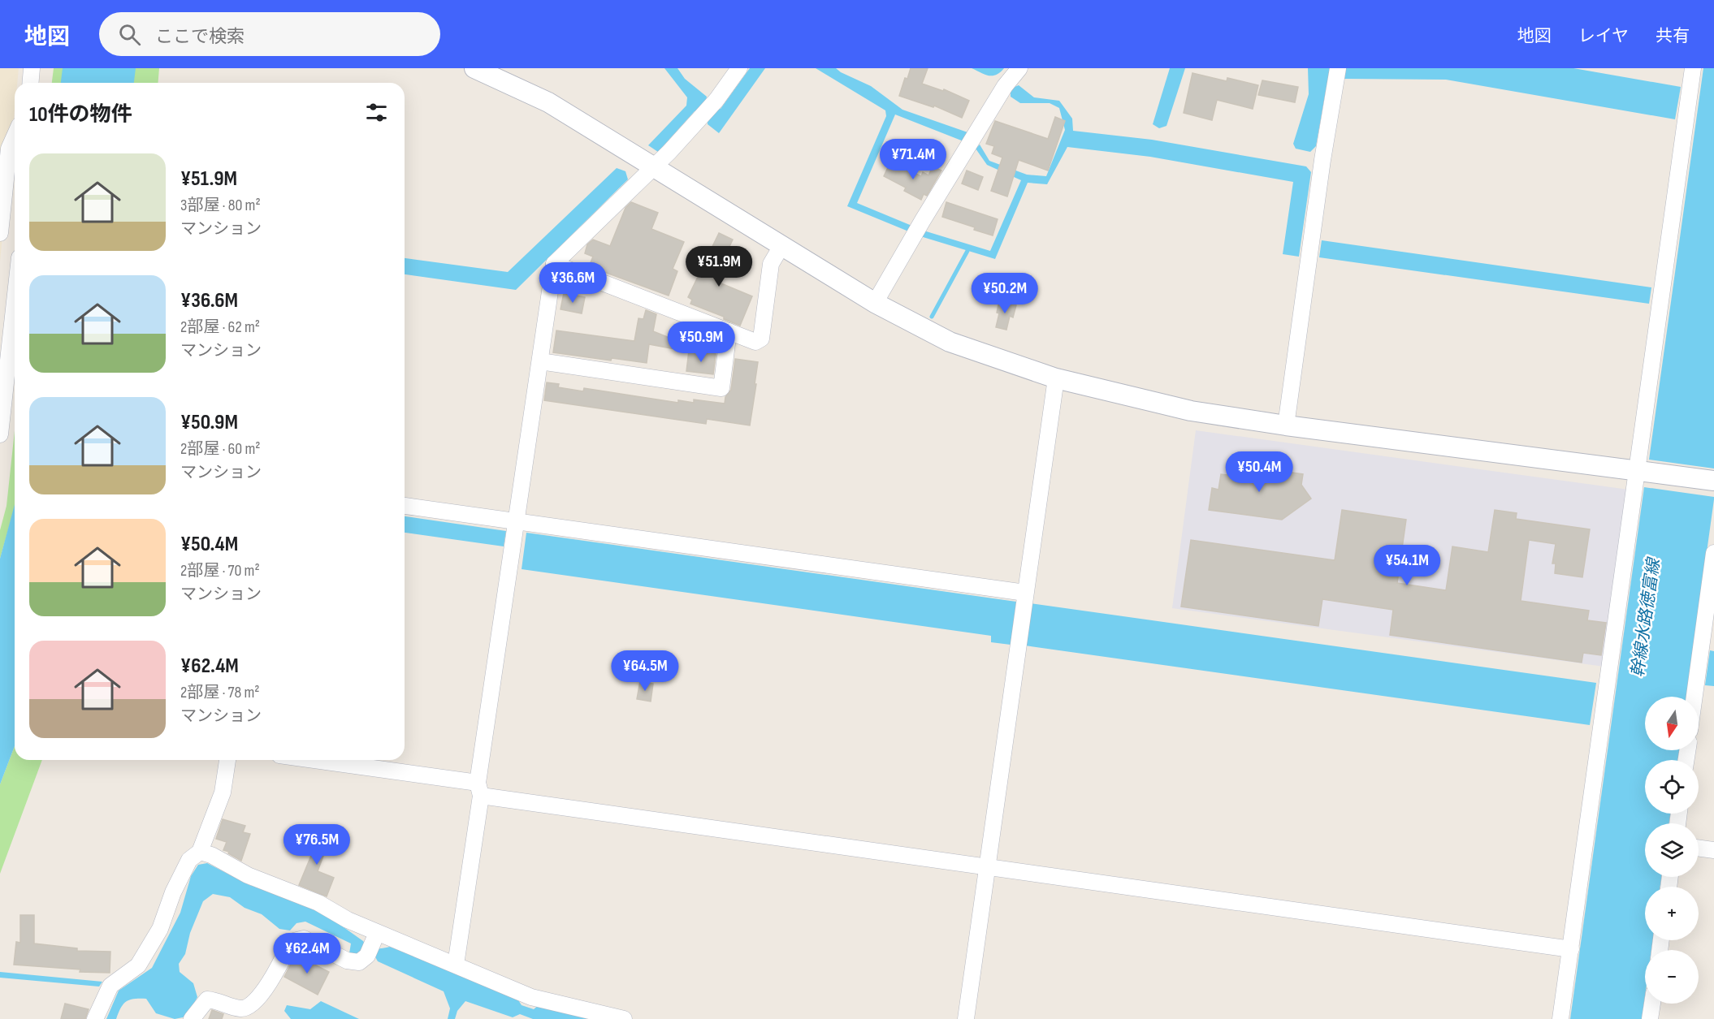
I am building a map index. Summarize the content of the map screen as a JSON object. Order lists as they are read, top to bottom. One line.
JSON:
{"water":["幹線水路徳富線"],"north":"bottom","page":{"header":"地図","search":"ここで検索","nav":["地図","レイヤ","共有"],"heading":"10件の物件","price":["¥71.4M","¥51.9M","¥36.6M","¥50.2M","¥50.9M","¥50.4M","¥54.1M","¥64.5M","¥76.5M","¥62.4M"],"list":[{"name":"¥51.9M","note":"3部屋 · 80 m² · マンション"},{"name":"¥36.6M","note":"2部屋 · 62 m² · マンション"},{"name":"¥50.9M","note":"2部屋 · 60 m² · マンション"},{"name":"¥50.4M","note":"2部屋 · 70 m² · マンション"},{"name":"¥62.4M","note":"2部屋 · 78 m² · マンション"}],"map_buttons":["+","−"]}}
